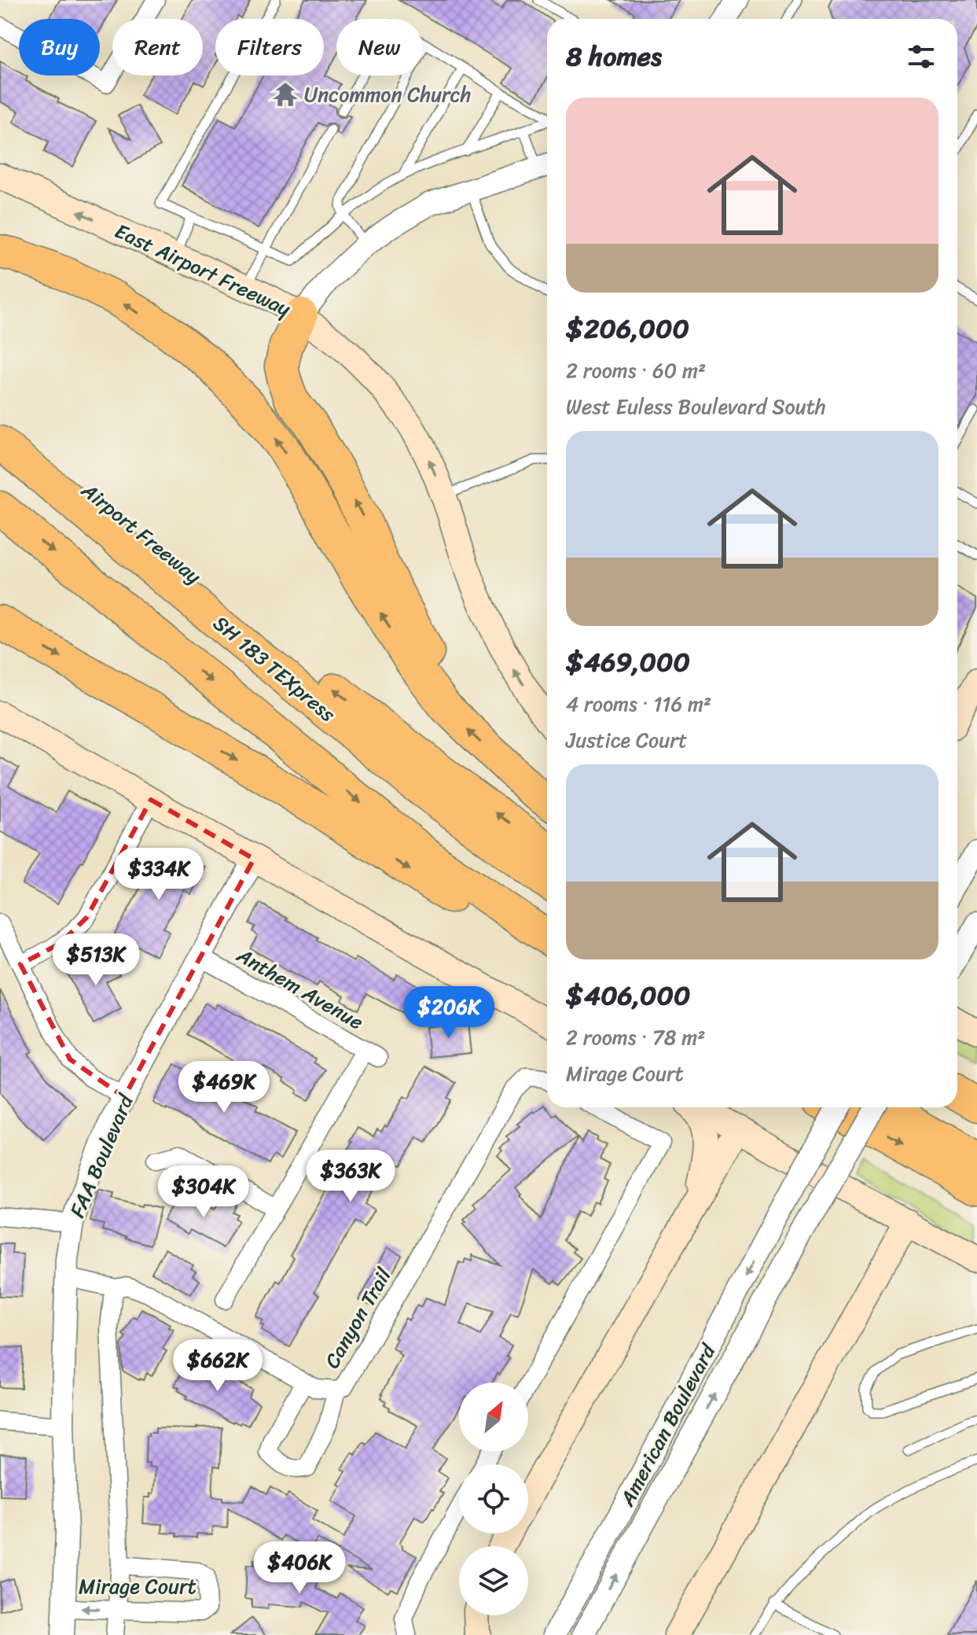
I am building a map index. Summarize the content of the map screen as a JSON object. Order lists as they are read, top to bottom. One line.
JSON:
{"streets":{"highway":["Airport Freeway","SH 183 TEXpress"],"main road":["East Airport Freeway"],"street":["Anthem Avenue","FAA Boulevard","Canyon Trail","American Boulevard","Mirage Court"]},"crossings":[["Anthem Avenue","FAA Boulevard"],["FAA Boulevard","Canyon Trail"],["FAA Boulevard","Mirage Court"]],"one_way":["East Airport Freeway"],"places":{"temple":["Uncommon Church"]},"north":"top right","page":{"chip":["Buy","Rent","Filters","New"],"heading":"8 homes","list":[{"name":"$206,000","note":"2 rooms · 60 m² · West Euless Boulevard South"},{"name":"$469,000","note":"4 rooms · 116 m² · Justice Court"},{"name":"$406,000","note":"2 rooms · 78 m² · Mirage Court"}],"price":["$334K","$513K","$206K","$469K","$363K","$304K","$662K","$406K"]}}
